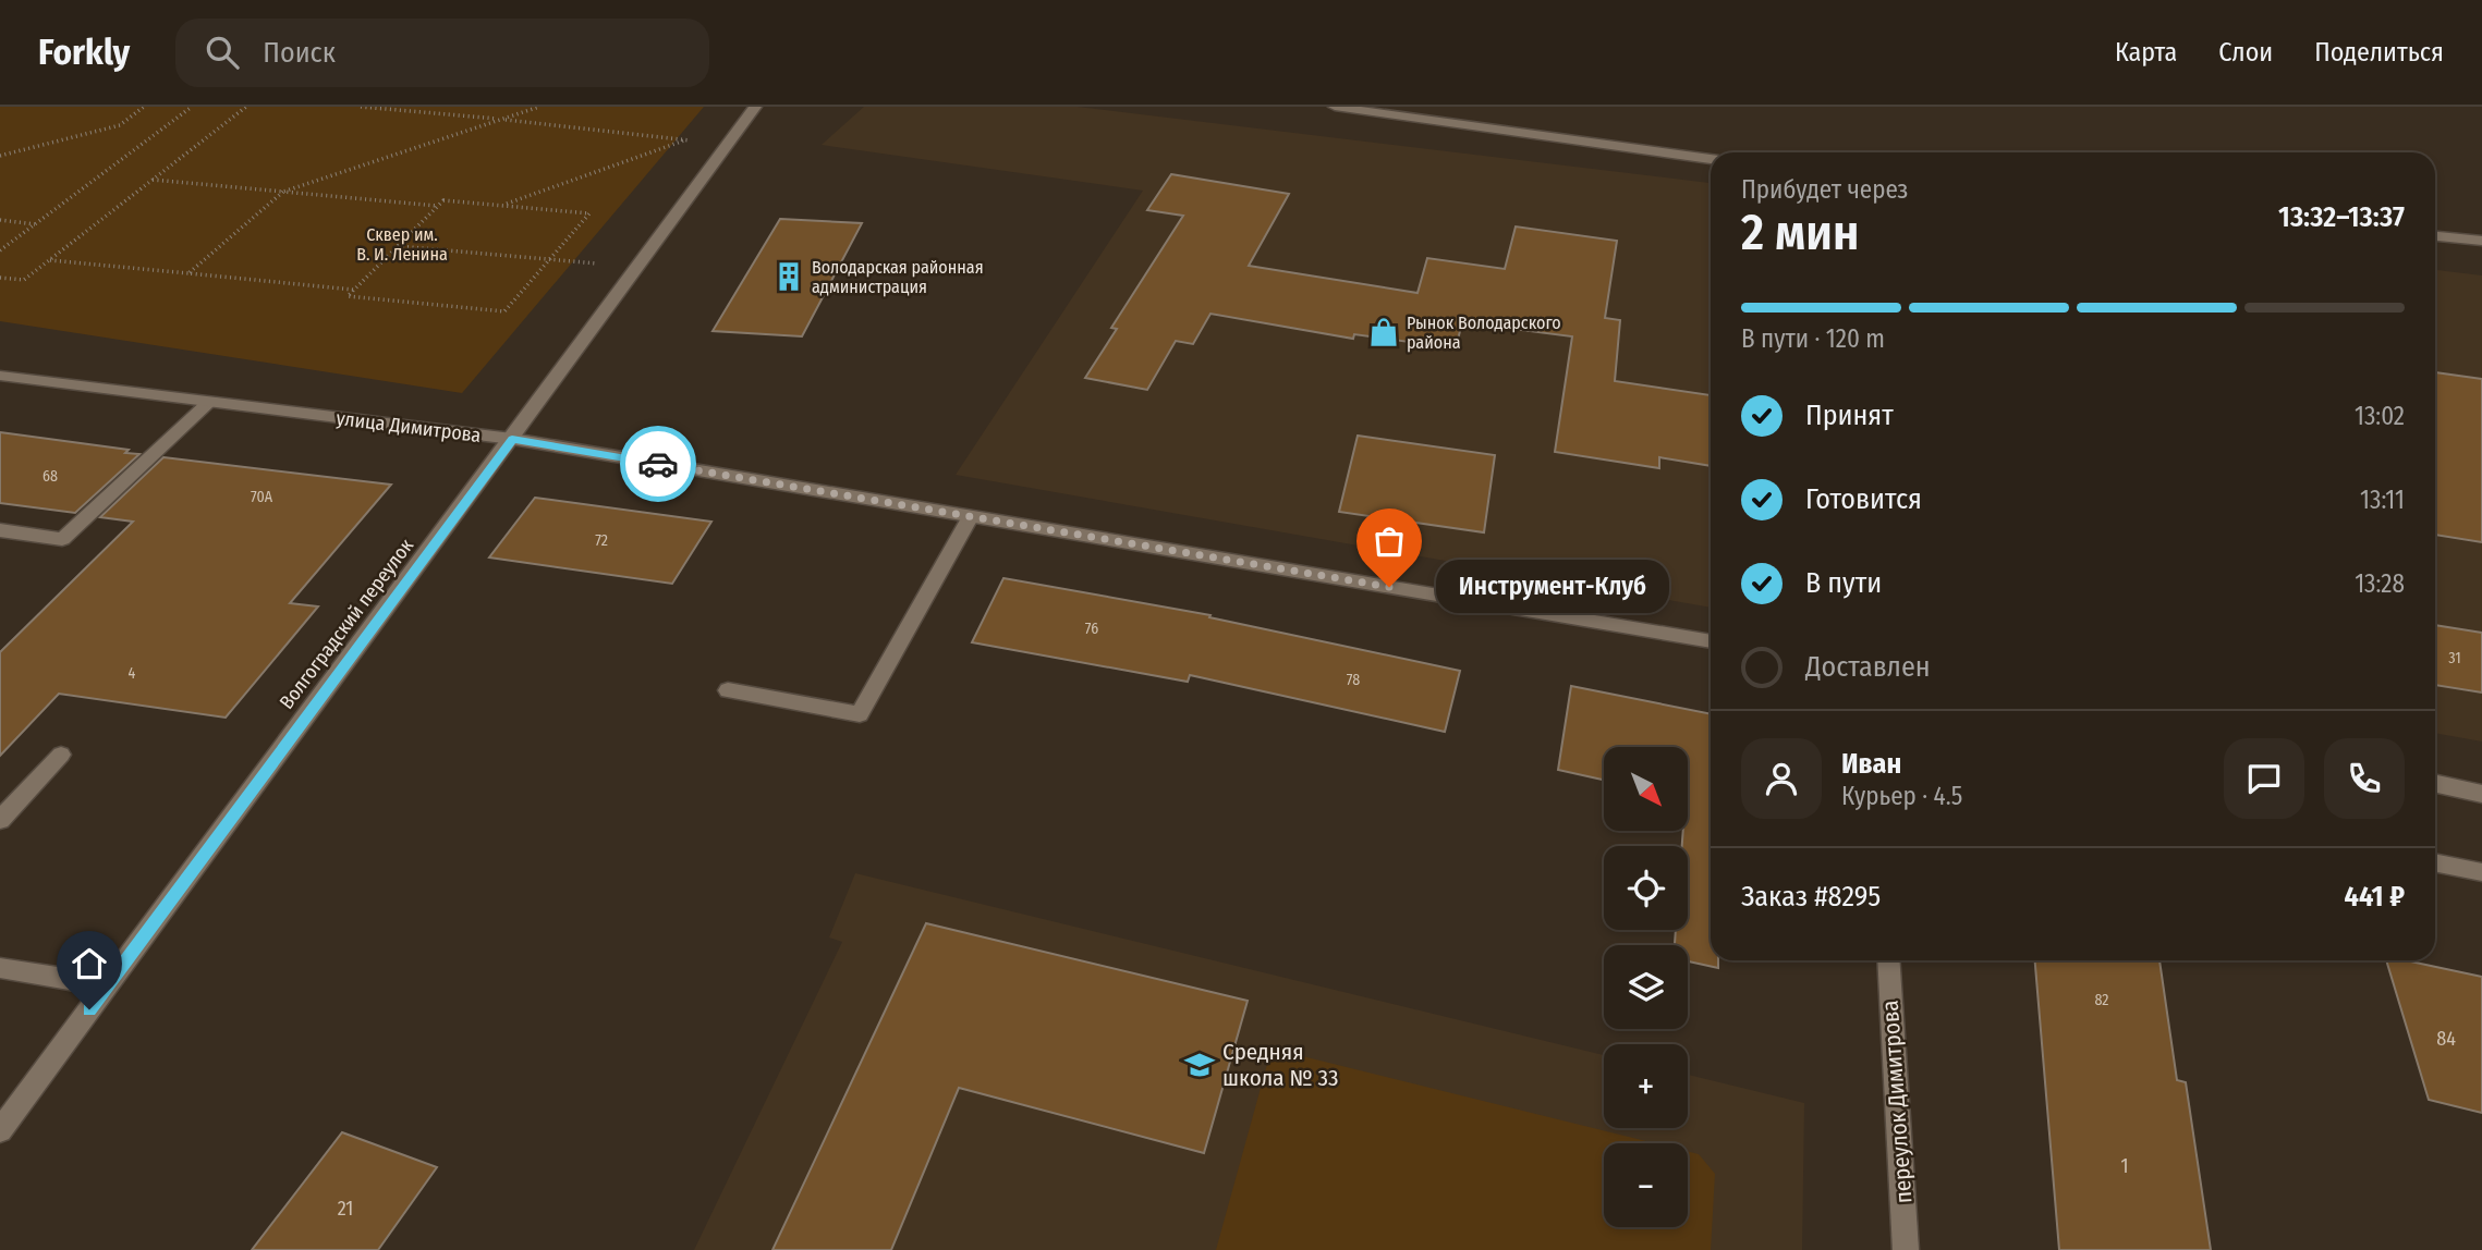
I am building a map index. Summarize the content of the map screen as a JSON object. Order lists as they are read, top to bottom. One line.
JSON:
{"streets":{"main road":["улица Димитрова","Волгоградский переулок","переулок Димитрова"]},"crossings":[["улица Димитрова","Волгоградский переулок"]],"parks":["Сквер им. В. И. Ленина"],"places":{"building":["Володарская районная администрация"],"shop":["Рынок Володарского района"],"other":["Инструмент-Клуб"],"school or university":["Средняя школа № 33"]},"house_numbers":["68","70А","72","76","31","4","78","82","84","1","21"],"north":"bottom right","page":{"header":"Forkly","search":"Поиск","nav":["Карта","Слои","Поделиться"],"heading":["2 мин","Прибудет через","13:32–13:37"],"panel":["Иван","Курьер · 4.5","Заказ #8295","441 ₽"],"bar":"В пути · 120 m","list":[["Принят","13:02"],["Готовится","13:11"],["В пути","13:28"],"Доставлен"],"bubble":"Инструмент-Клуб","map_buttons":["+","−"]}}
